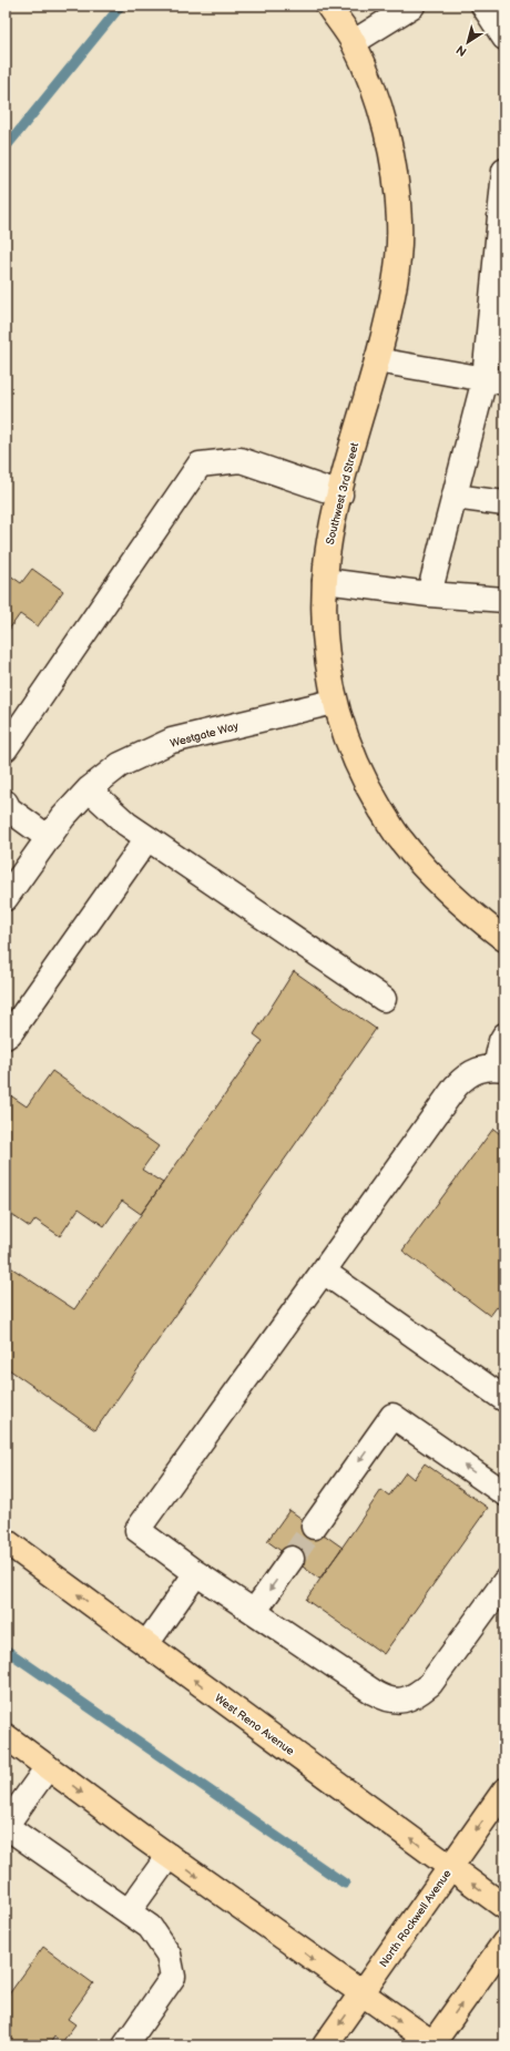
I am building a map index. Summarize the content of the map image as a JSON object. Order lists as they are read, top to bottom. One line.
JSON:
{"streets":{"main road":["Southwest 3rd Street","West Reno Avenue","North Rockwell Avenue"],"street":["Westgate Way"]},"crossings":[["Southwest 3rd Street","Westgate Way"],["West Reno Avenue","North Rockwell Avenue"]],"one_way":["North Rockwell Avenue"],"north":"bottom left"}
